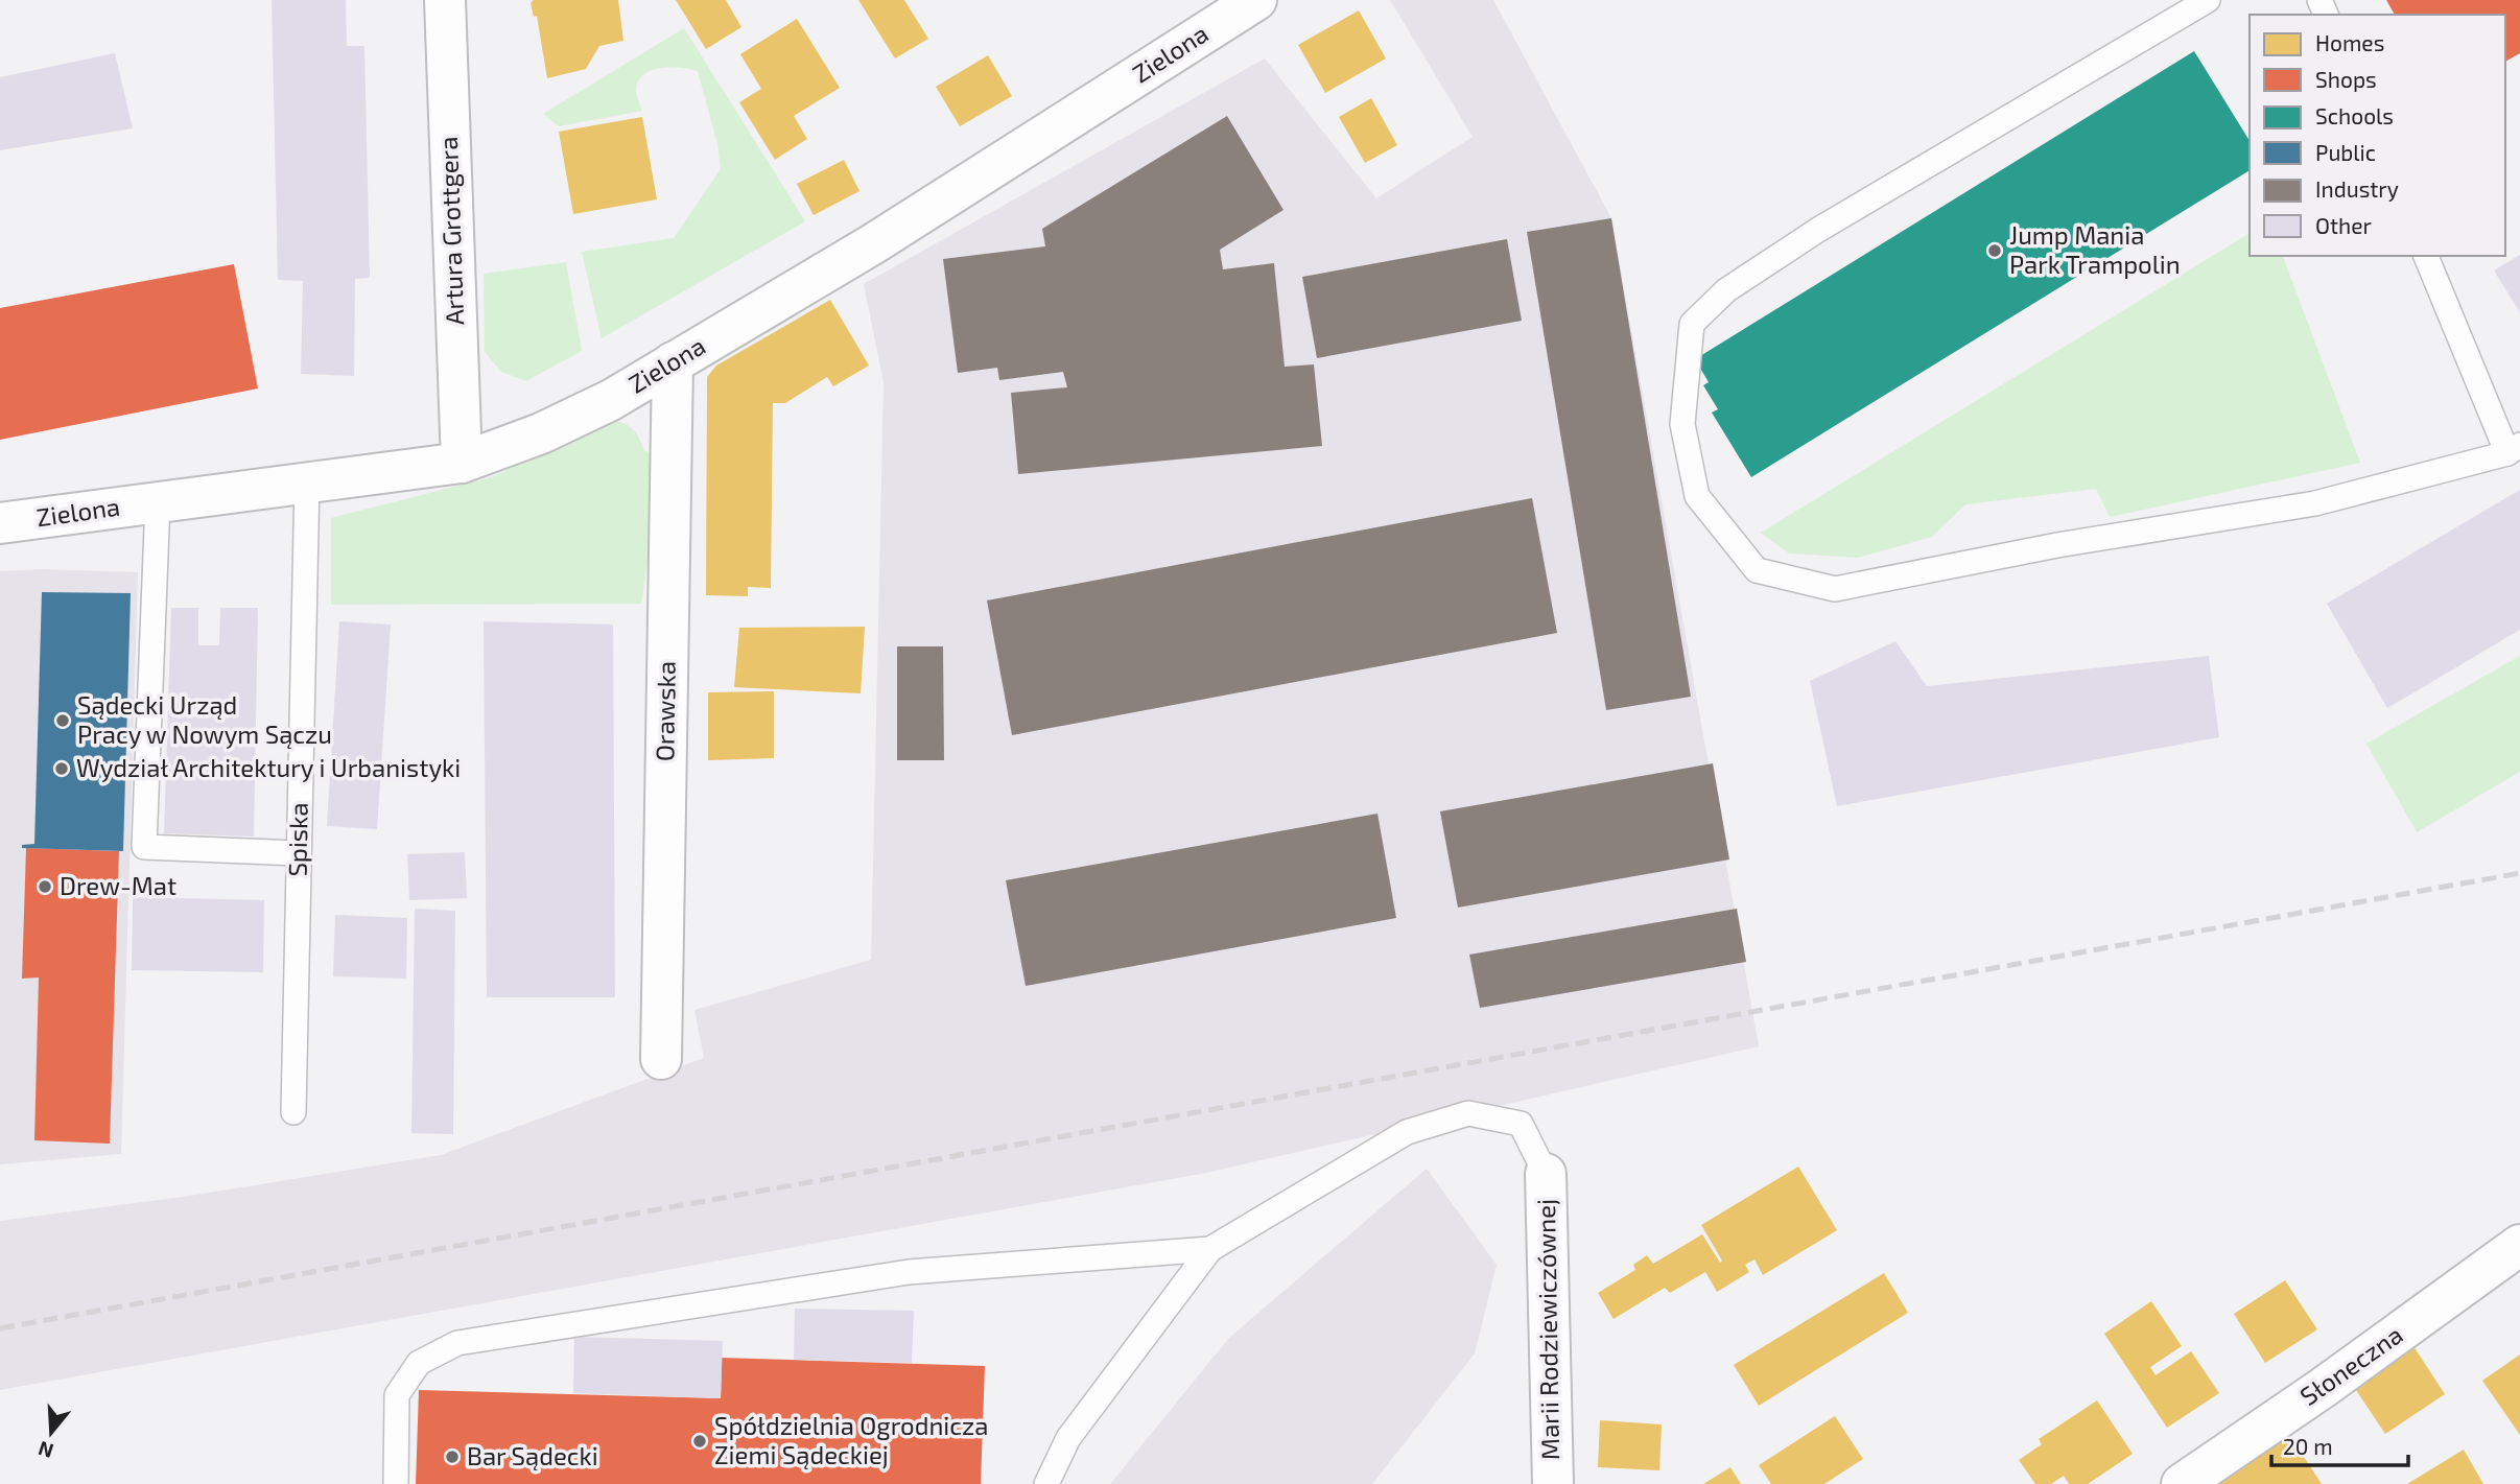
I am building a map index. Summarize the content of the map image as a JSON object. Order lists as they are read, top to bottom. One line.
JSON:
{"streets":{"street":["Zielona","Artura Grottgera","Orawska","Marii Rodziewiczównej","Słoneczna"],"lane":["Spiska"]},"crossings":[["Zielona","Artura Grottgera"],["Zielona","Orawska"],["Zielona","Spiska"]],"places":["Jump Mania Park Trampolin","Sądecki Urząd Pracy w Nowym Sączu","Wydział Architektury i Urbanistyki","Drew-Mat","Spółdzielnia Ogrodnicza Ziemi Sądeckiej","Bar Sądecki"],"legend":["Homes","Shops","Schools","Public","Industry","Other"],"scale_bar":"20 m","north":"bottom"}
